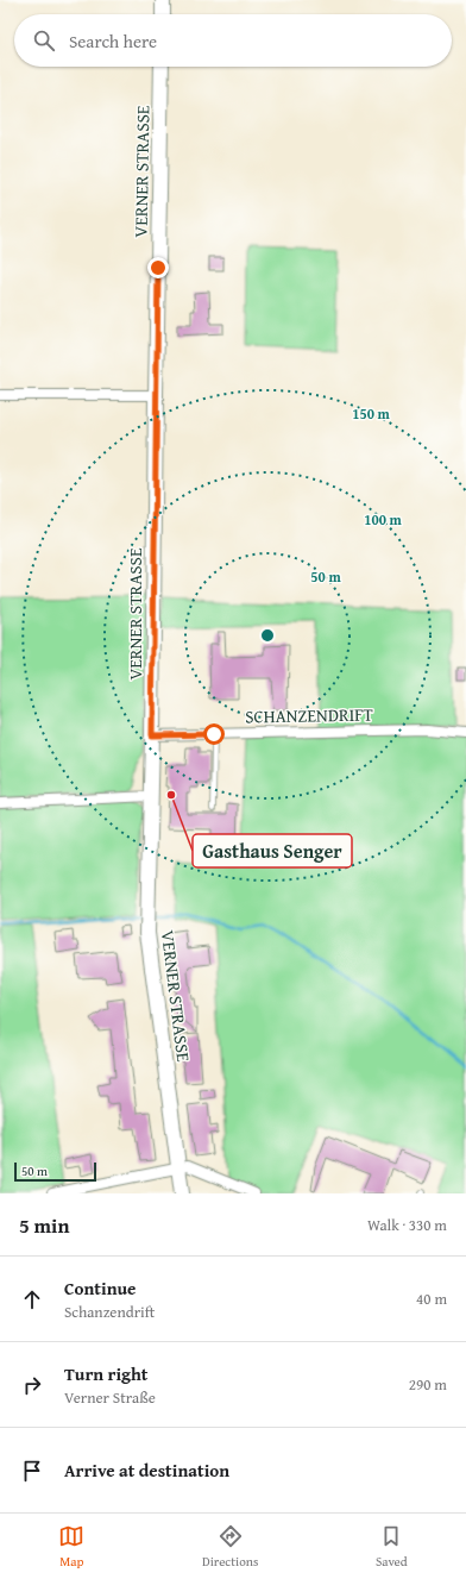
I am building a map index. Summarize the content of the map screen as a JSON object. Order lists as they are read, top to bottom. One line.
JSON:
{"streets":{"street":["VERNER STRASSE","SCHANZENDRIFT"]},"crossings":[["VERNER STRASSE","SCHANZENDRIFT"]],"places":["Gasthaus Senger"],"scale_bar":"50 m","page":{"search":"Search here","scale":"50 m","heading":["5 min","Walk · 330 m"],"list":[["Continue","Schanzendrift","40 m"],["Turn right","Verner Straße","290 m"],"Arrive at destination"],"nav":["Map","Directions","Saved"]},"rings":["150 m","100 m","50 m"]}
